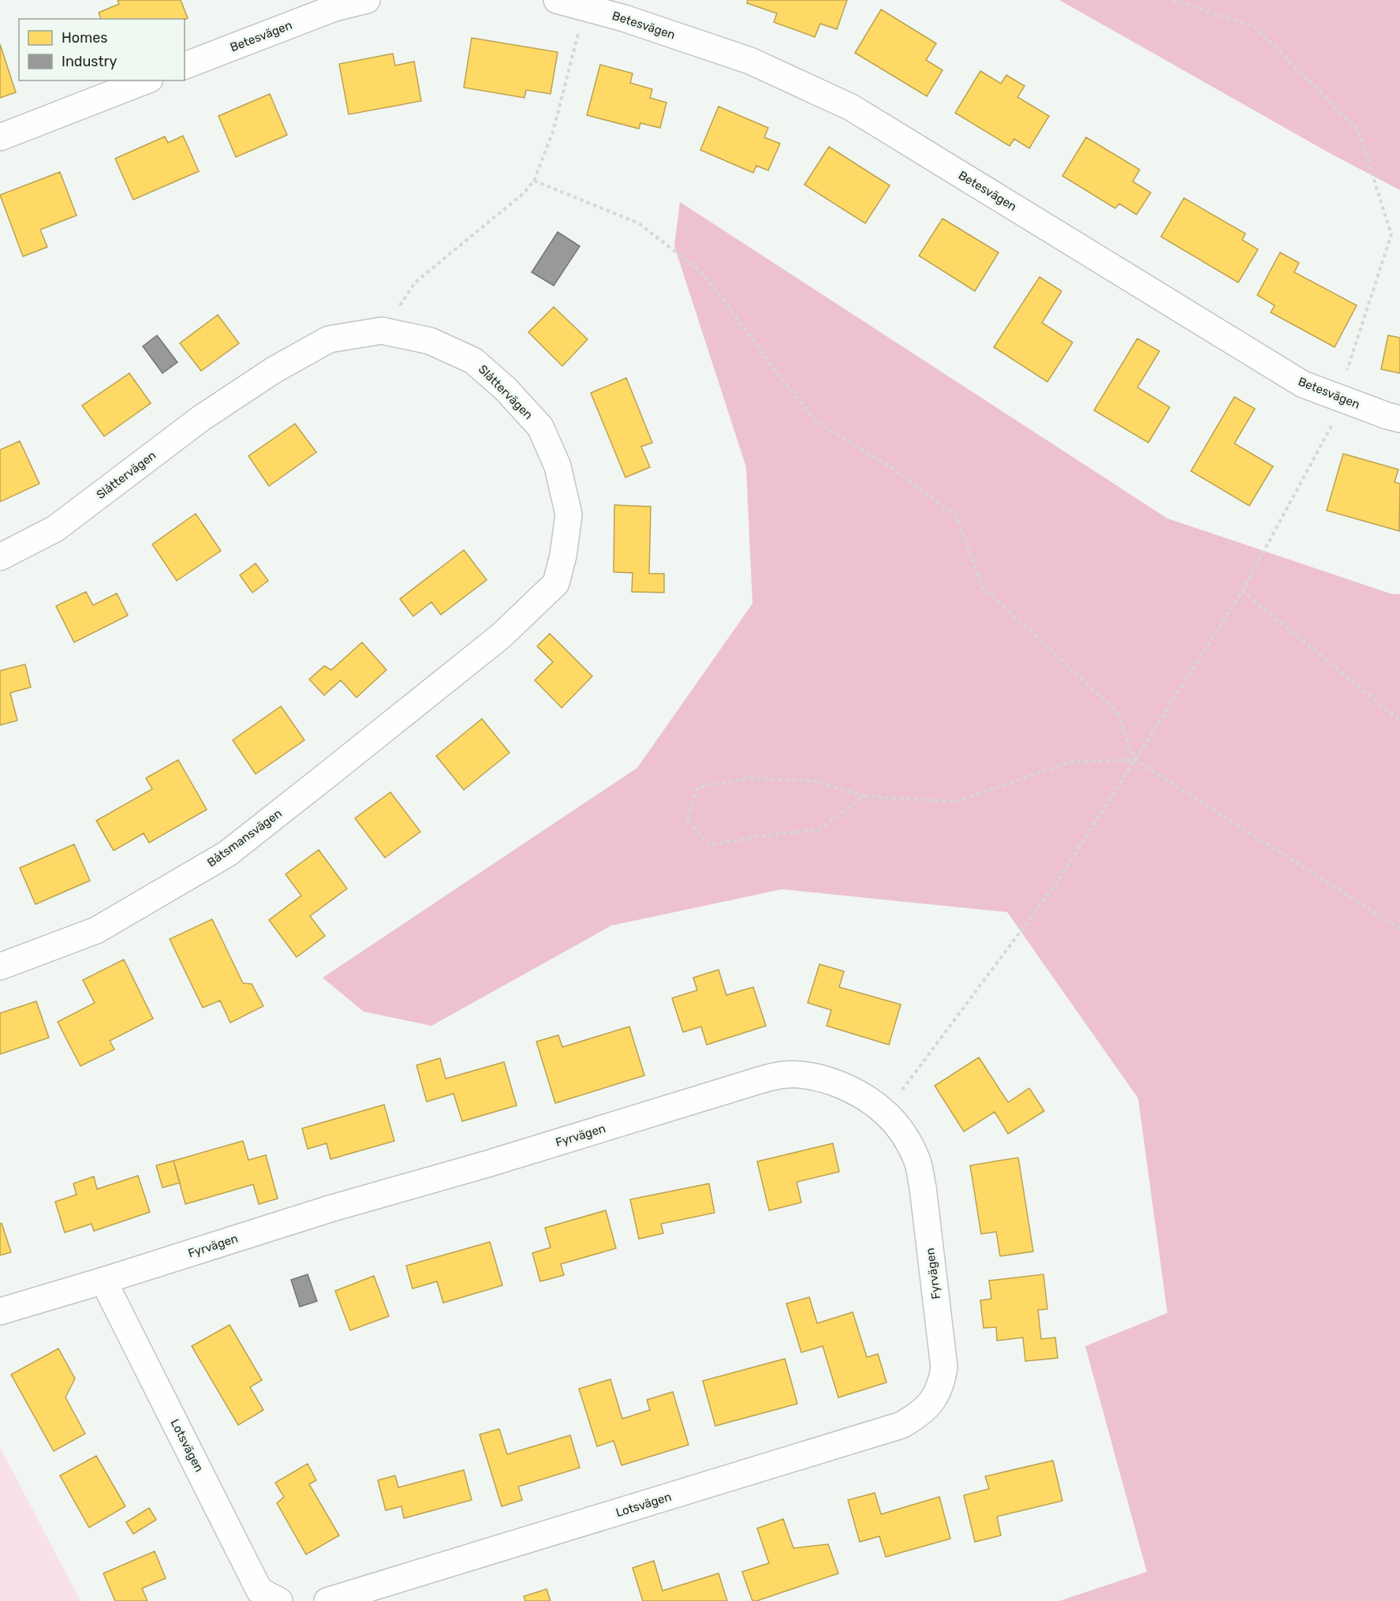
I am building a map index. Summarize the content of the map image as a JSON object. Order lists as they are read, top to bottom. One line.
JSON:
{"streets":{"street":["Betesvägen","Slåttervägen","Båtsmansvägen","Fyrvägen","Lotsvägen"]},"crossings":[["Slåttervägen","Båtsmansvägen"],["Fyrvägen","Lotsvägen"]],"legend":["Homes","Industry"]}
